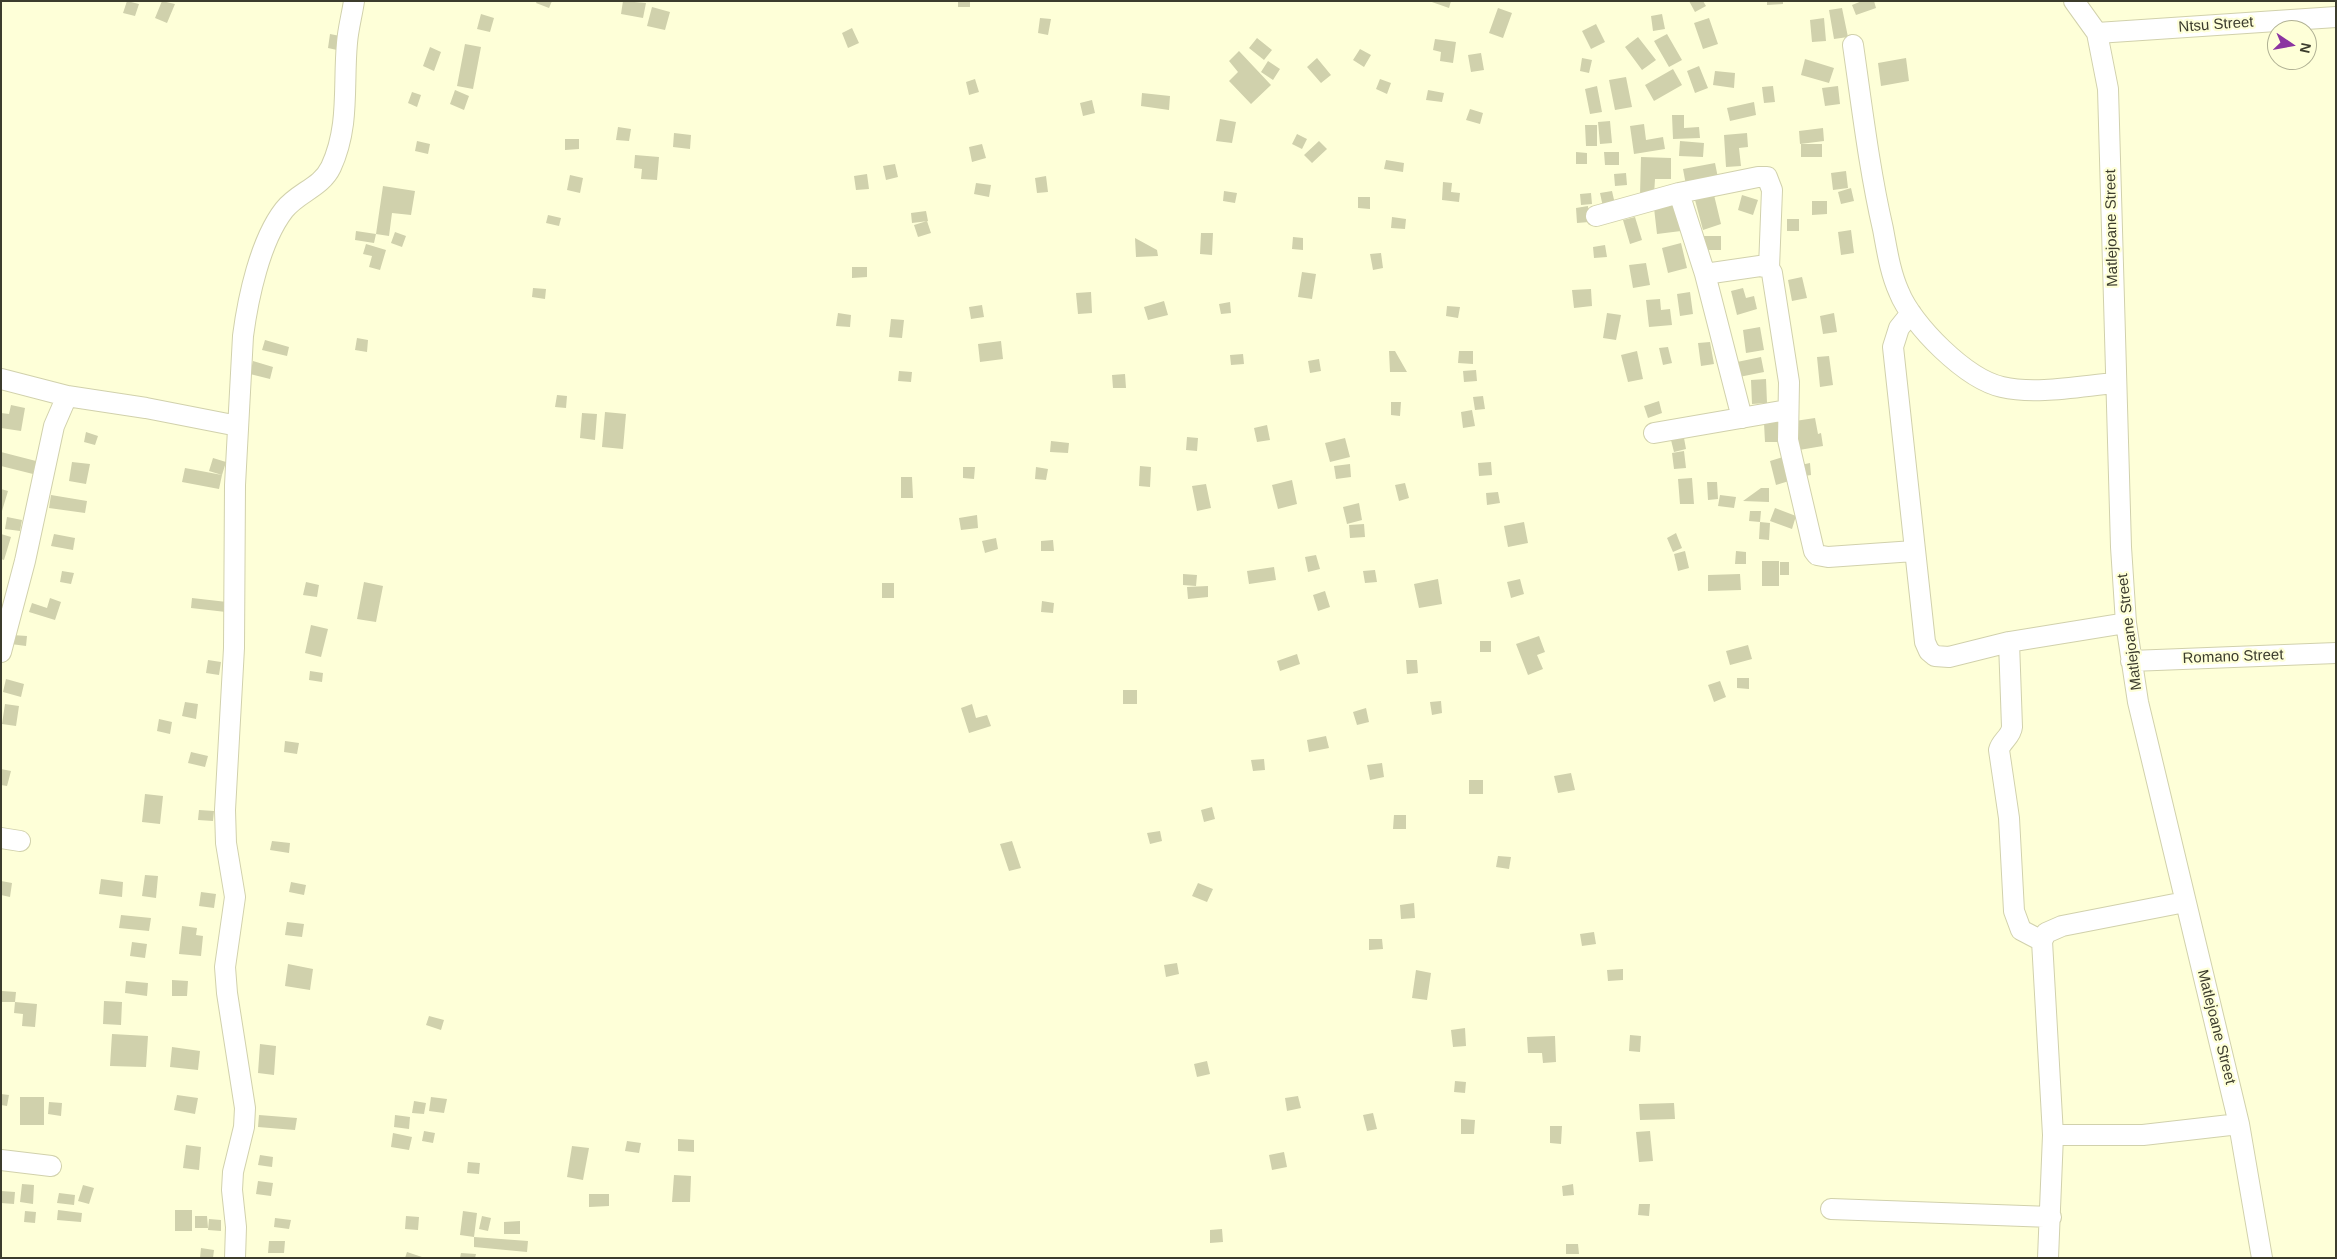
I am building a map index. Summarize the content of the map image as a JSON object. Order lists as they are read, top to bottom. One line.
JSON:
{"streets":{"street":["Ntsu Street","Matlejoane Street","Romano Street"]},"crossings":[["Ntsu Street","Matlejoane Street"],["Matlejoane Street","Romano Street"]],"north":"right"}
